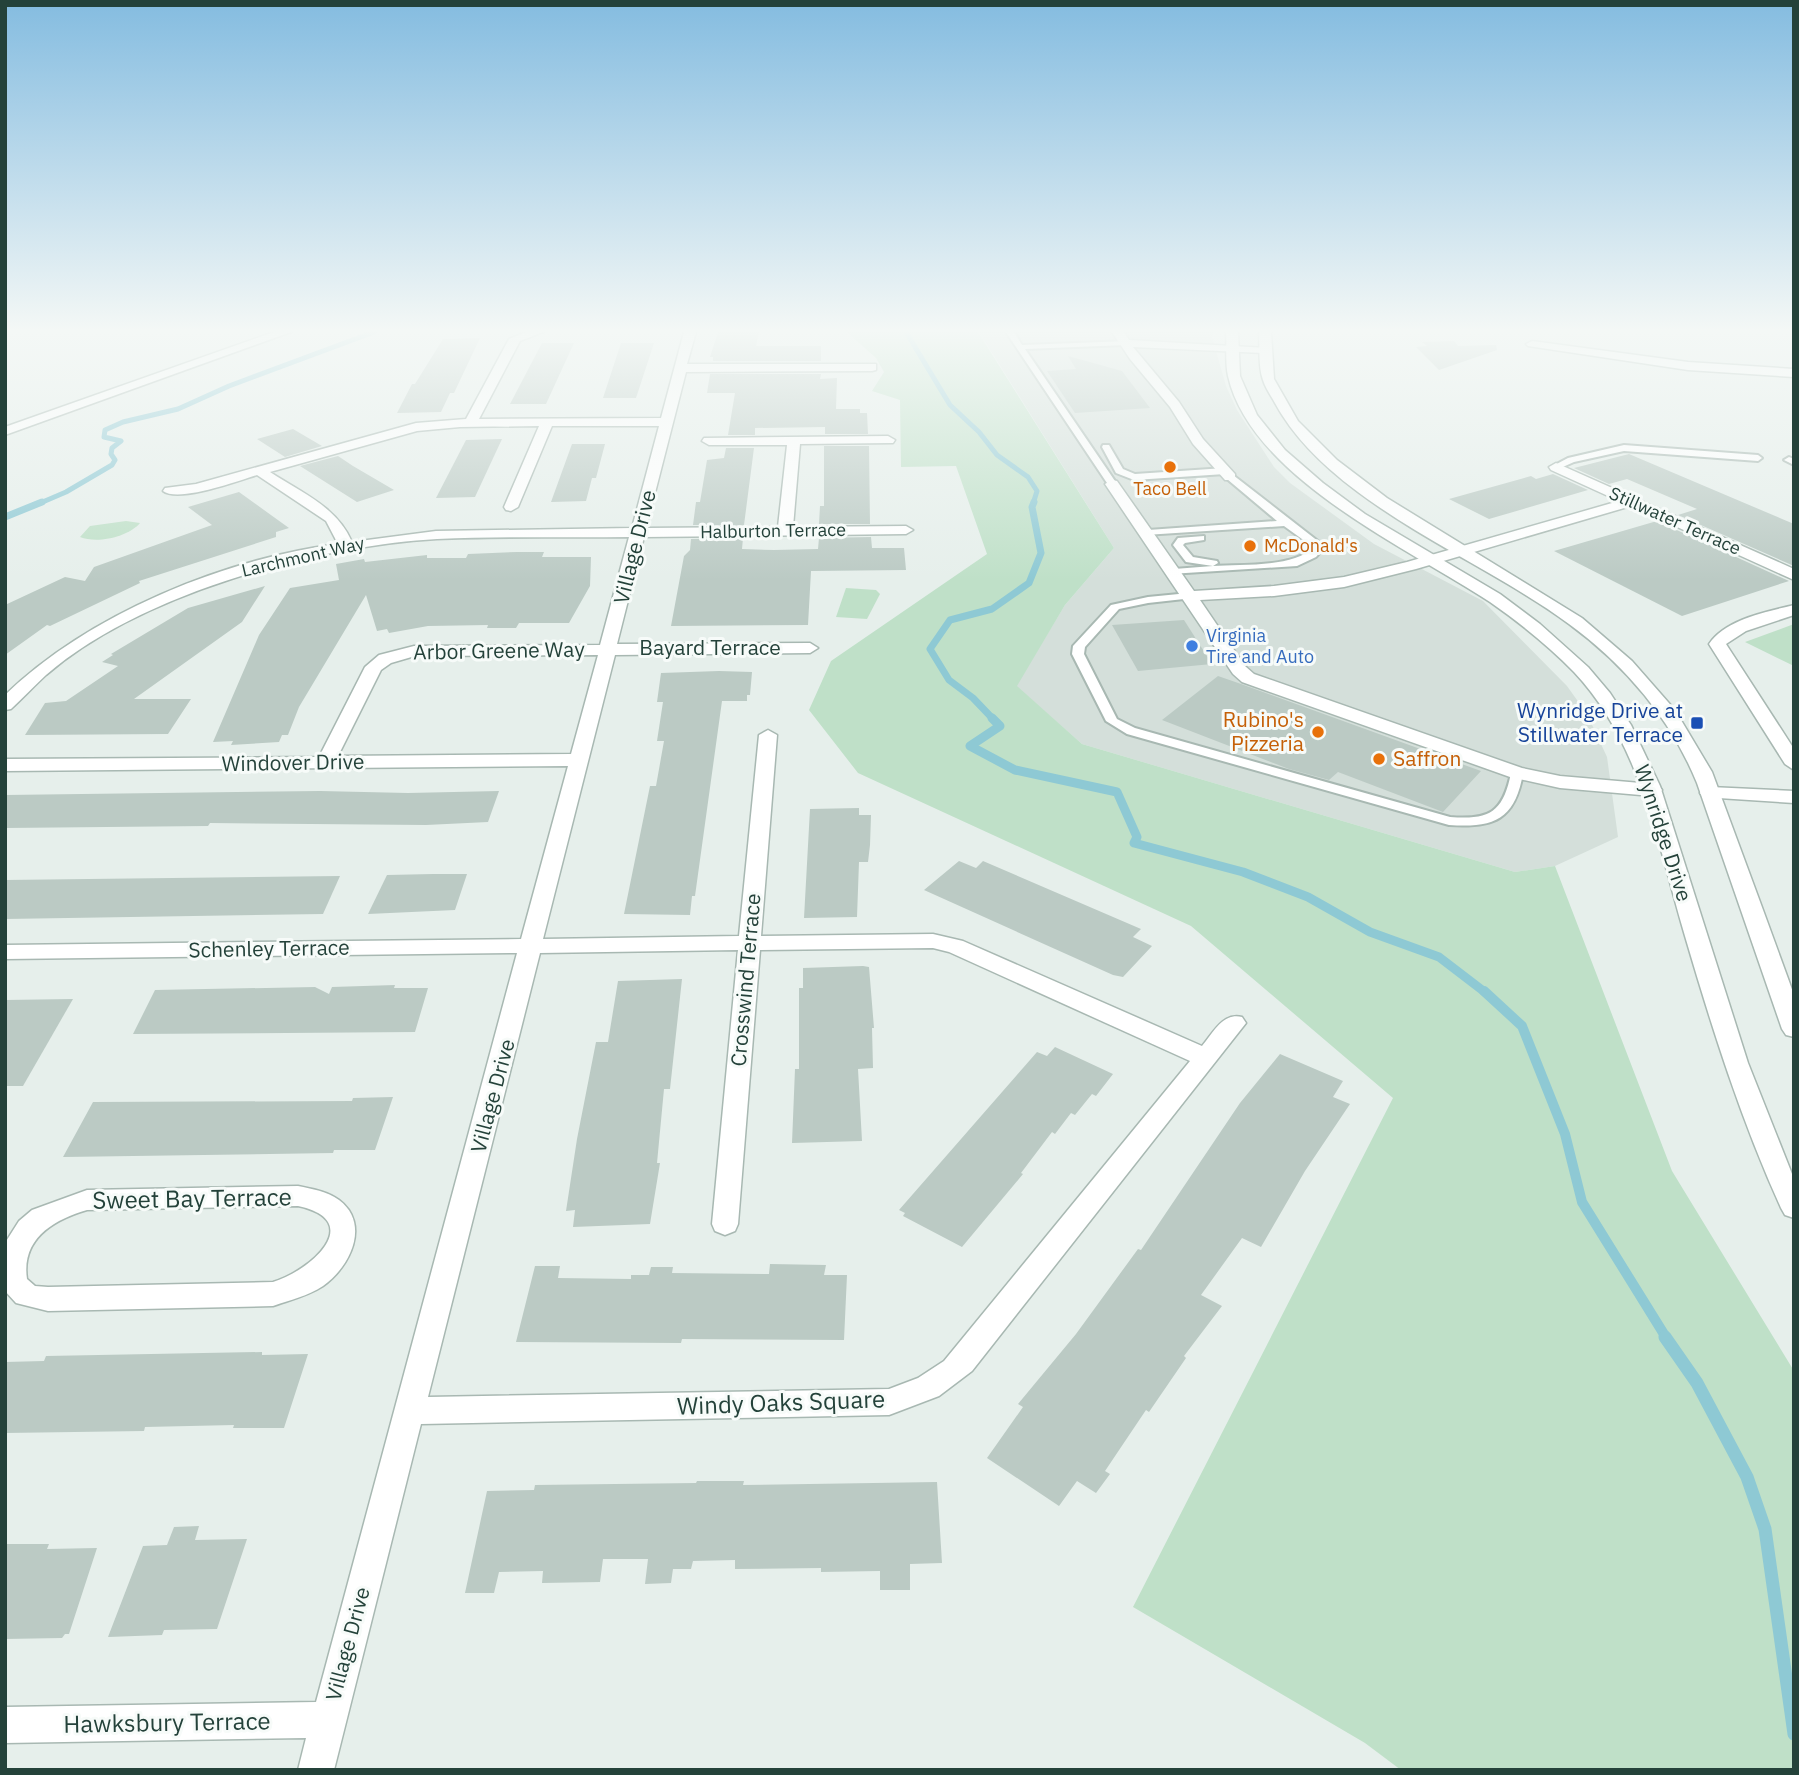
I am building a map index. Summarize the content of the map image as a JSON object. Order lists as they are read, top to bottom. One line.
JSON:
{"streets":{"street":["Stillwater Terrace","Halburton Terrace","Village Drive","Larchmont Way","Bayard Terrace","Arbor Greene Way","Windover Drive","Wynridge Drive","Schenley Terrace","Crosswind Terrace","Sweet Bay Terrace","Windy Oaks Square","Hawksbury Terrace"]},"crossings":[["Halburton Terrace","Village Drive"],["Halburton Terrace","Larchmont Way"],["Village Drive","Larchmont Way"],["Village Drive","Bayard Terrace"],["Village Drive","Arbor Greene Way"],["Village Drive","Windover Drive"],["Village Drive","Schenley Terrace"],["Village Drive","Windy Oaks Square"],["Village Drive","Hawksbury Terrace"],["Bayard Terrace","Arbor Greene Way"],["Arbor Greene Way","Windover Drive"]],"places":{"other":["Taco Bell","McDonald's","Virginia Tire and Auto","Rubino's Pizzeria","Saffron"],"transit":["Wynridge Drive at Stillwater Terrace"]}}
